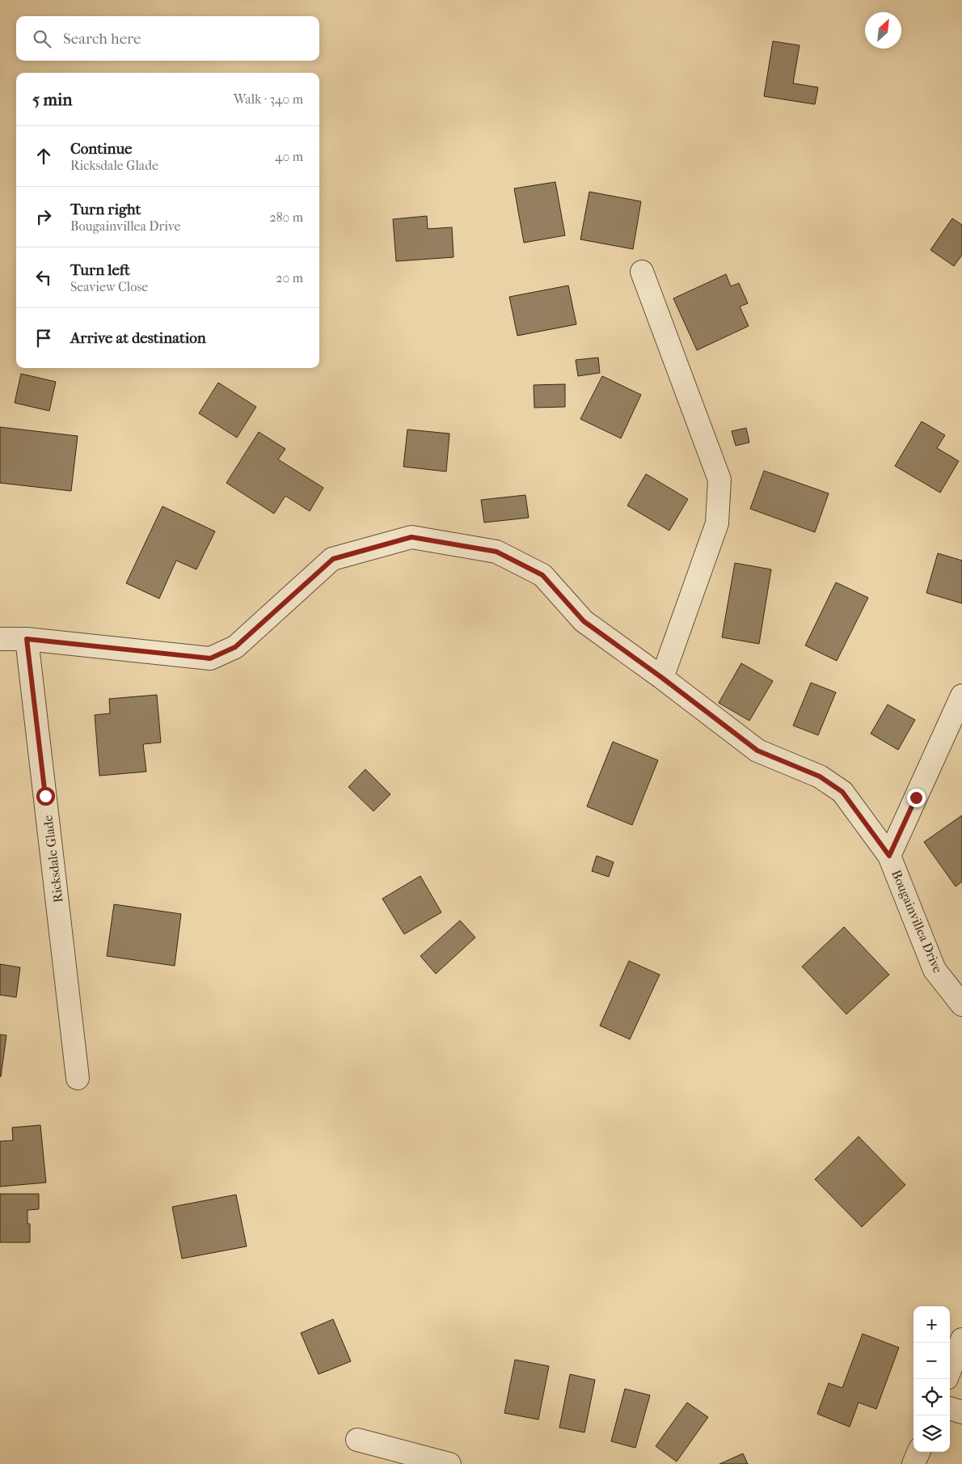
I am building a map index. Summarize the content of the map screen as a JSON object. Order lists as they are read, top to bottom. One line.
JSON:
{"streets":{"street":["Ricksdale Glade","Bougainvillea Drive"]},"crossings":[["Ricksdale Glade","Bougainvillea Drive"]],"north":"top right","page":{"search":"Search here","heading":["5 min","Walk · 340 m"],"list":[["Continue","Ricksdale Glade","40 m"],["Turn right","Bougainvillea Drive","280 m"],["Turn left","Seaview Close","20 m"],"Arrive at destination"],"map_buttons":["+","−"]}}
